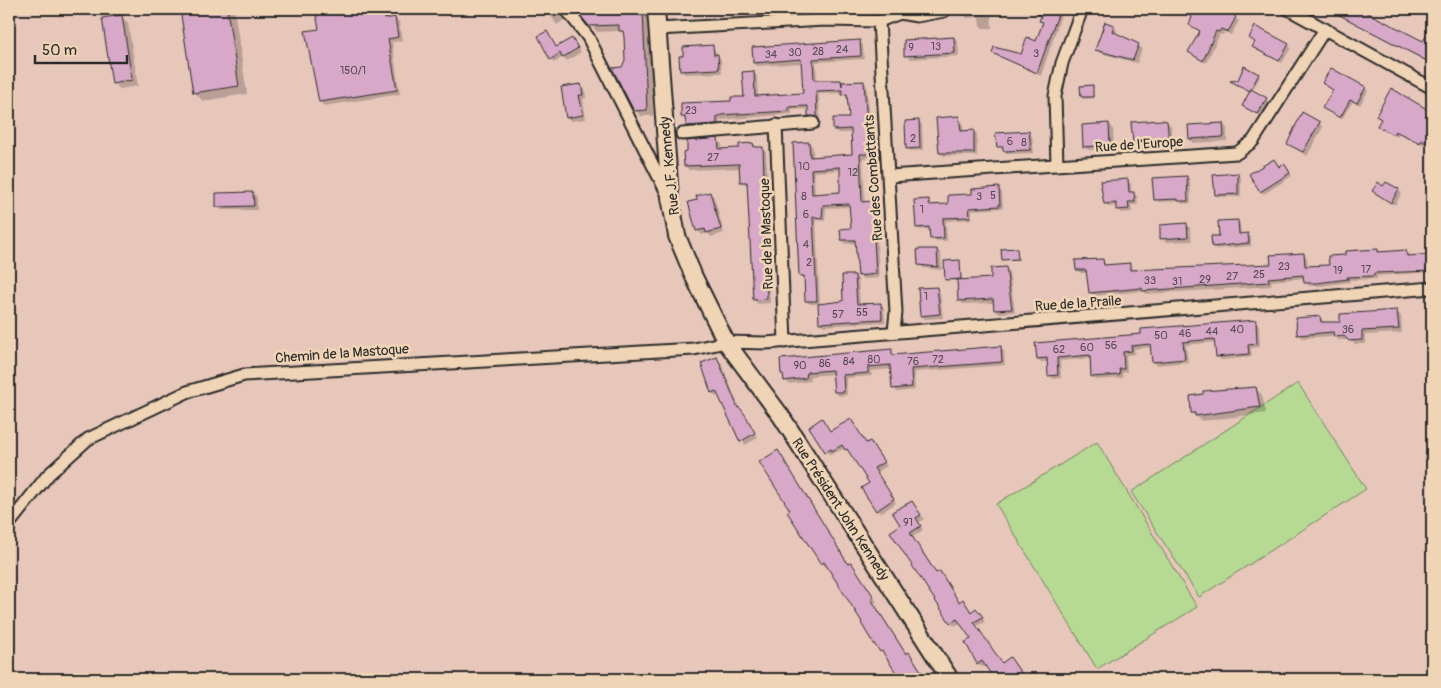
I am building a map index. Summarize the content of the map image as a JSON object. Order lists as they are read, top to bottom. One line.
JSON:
{"streets":{"street":["Rue de l'Europe","Rue J.F. Kennedy","Rue des Combattants","Rue de la Mastoque","Rue de la Praile","Chemin de la Mastoque","Rue Président John Kennedy"]},"crossings":[["Rue de l'Europe","Rue des Combattants"],["Rue J.F. Kennedy","Rue de la Praile"],["Rue J.F. Kennedy","Chemin de la Mastoque"],["Rue J.F. Kennedy","Rue Président John Kennedy"],["Rue des Combattants","Rue de la Praile"],["Rue de la Mastoque","Rue de la Praile"],["Rue de la Praile","Chemin de la Mastoque"],["Rue de la Praile","Rue Président John Kennedy"],["Chemin de la Mastoque","Rue Président John Kennedy"]],"house_numbers":["13","9","24","28","30","3","34","150/1","23","2","6","8","27","10","12","5","8","3","1","6","4","2","23","17","19","25","27","29","33","31","1","55","57","40","36","44","46","50","56","60","62","80","72","84","76","86","90","91"],"scale_bar":"50 m"}
